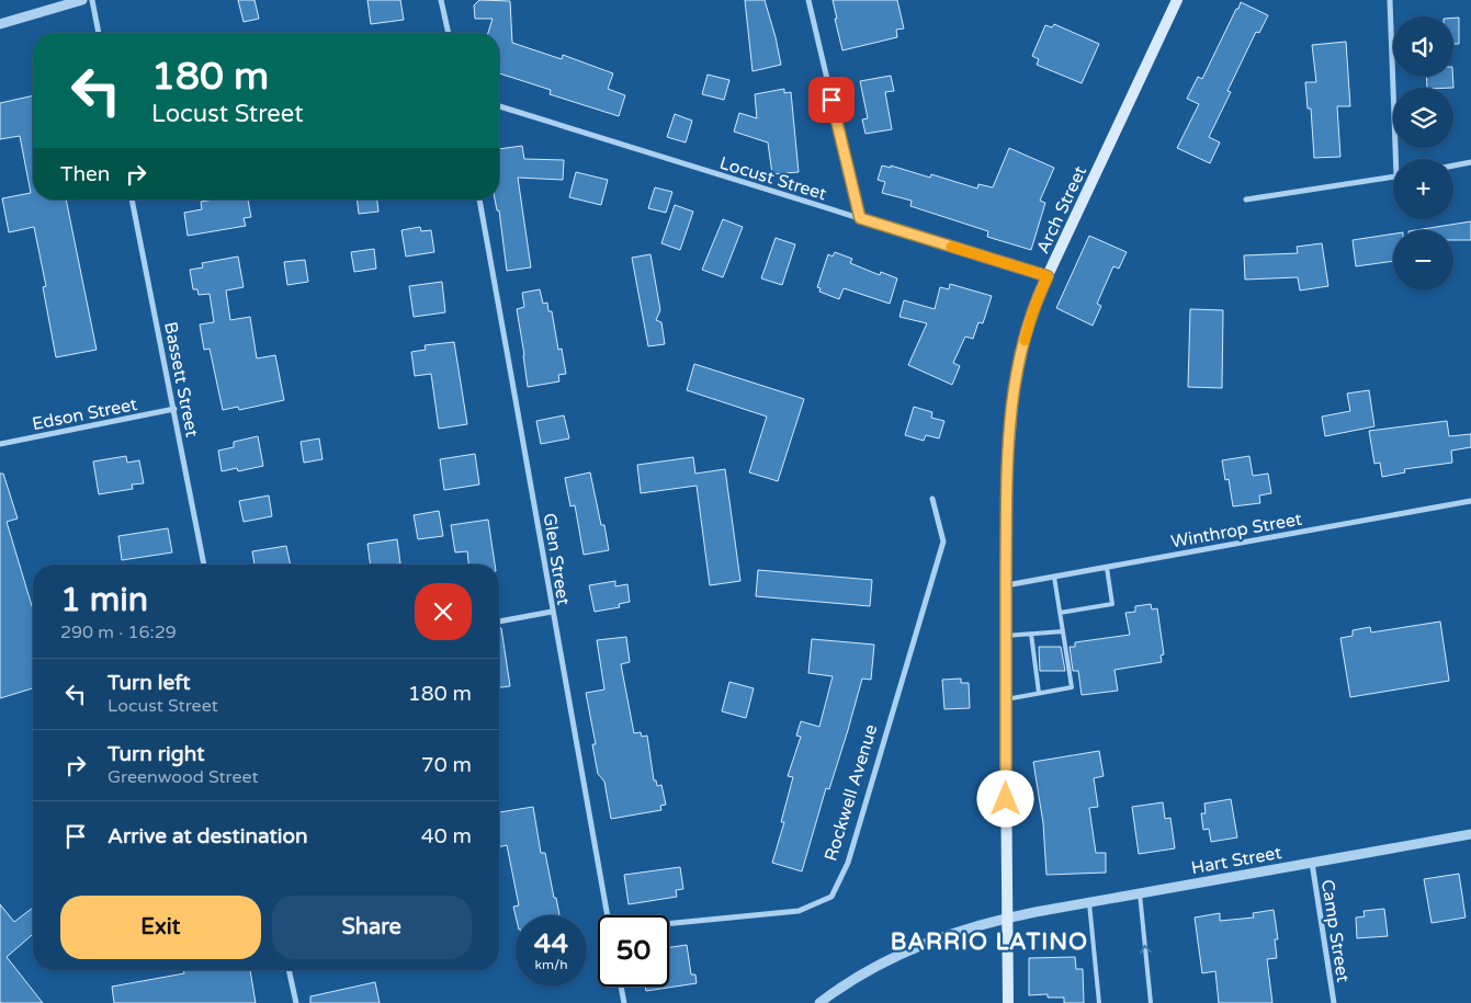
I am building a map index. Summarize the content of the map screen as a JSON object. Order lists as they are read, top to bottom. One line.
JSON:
{"streets":{"main road":["Arch Street"],"street":["Locust Street","Bassett Street","Edson Street","Winthrop Street","Glen Street","Rockwell Avenue","Hart Street","Camp Street"]},"crossings":[["Locust Street","Arch Street"],["Arch Street","Winthrop Street"],["Arch Street","Hart Street"],["Bassett Street","Edson Street"],["Hart Street","Camp Street"]],"districts":["BARRIO LATINO"],"page":{"map_buttons":["+","−"],"turn":["180 m","Locust Street"],"then":"Then","heading":["1 min","290 m · 16:29"],"list":[{"name":"Turn left","note":"Locust Street","value":"180 m"},{"name":"Turn right","note":"Greenwood Street","value":"70 m"},{"name":"Arrive at destination","value":"40 m"}],"buttons":["Exit","Share"],"speed":"44 km/h","limit":"50"}}
